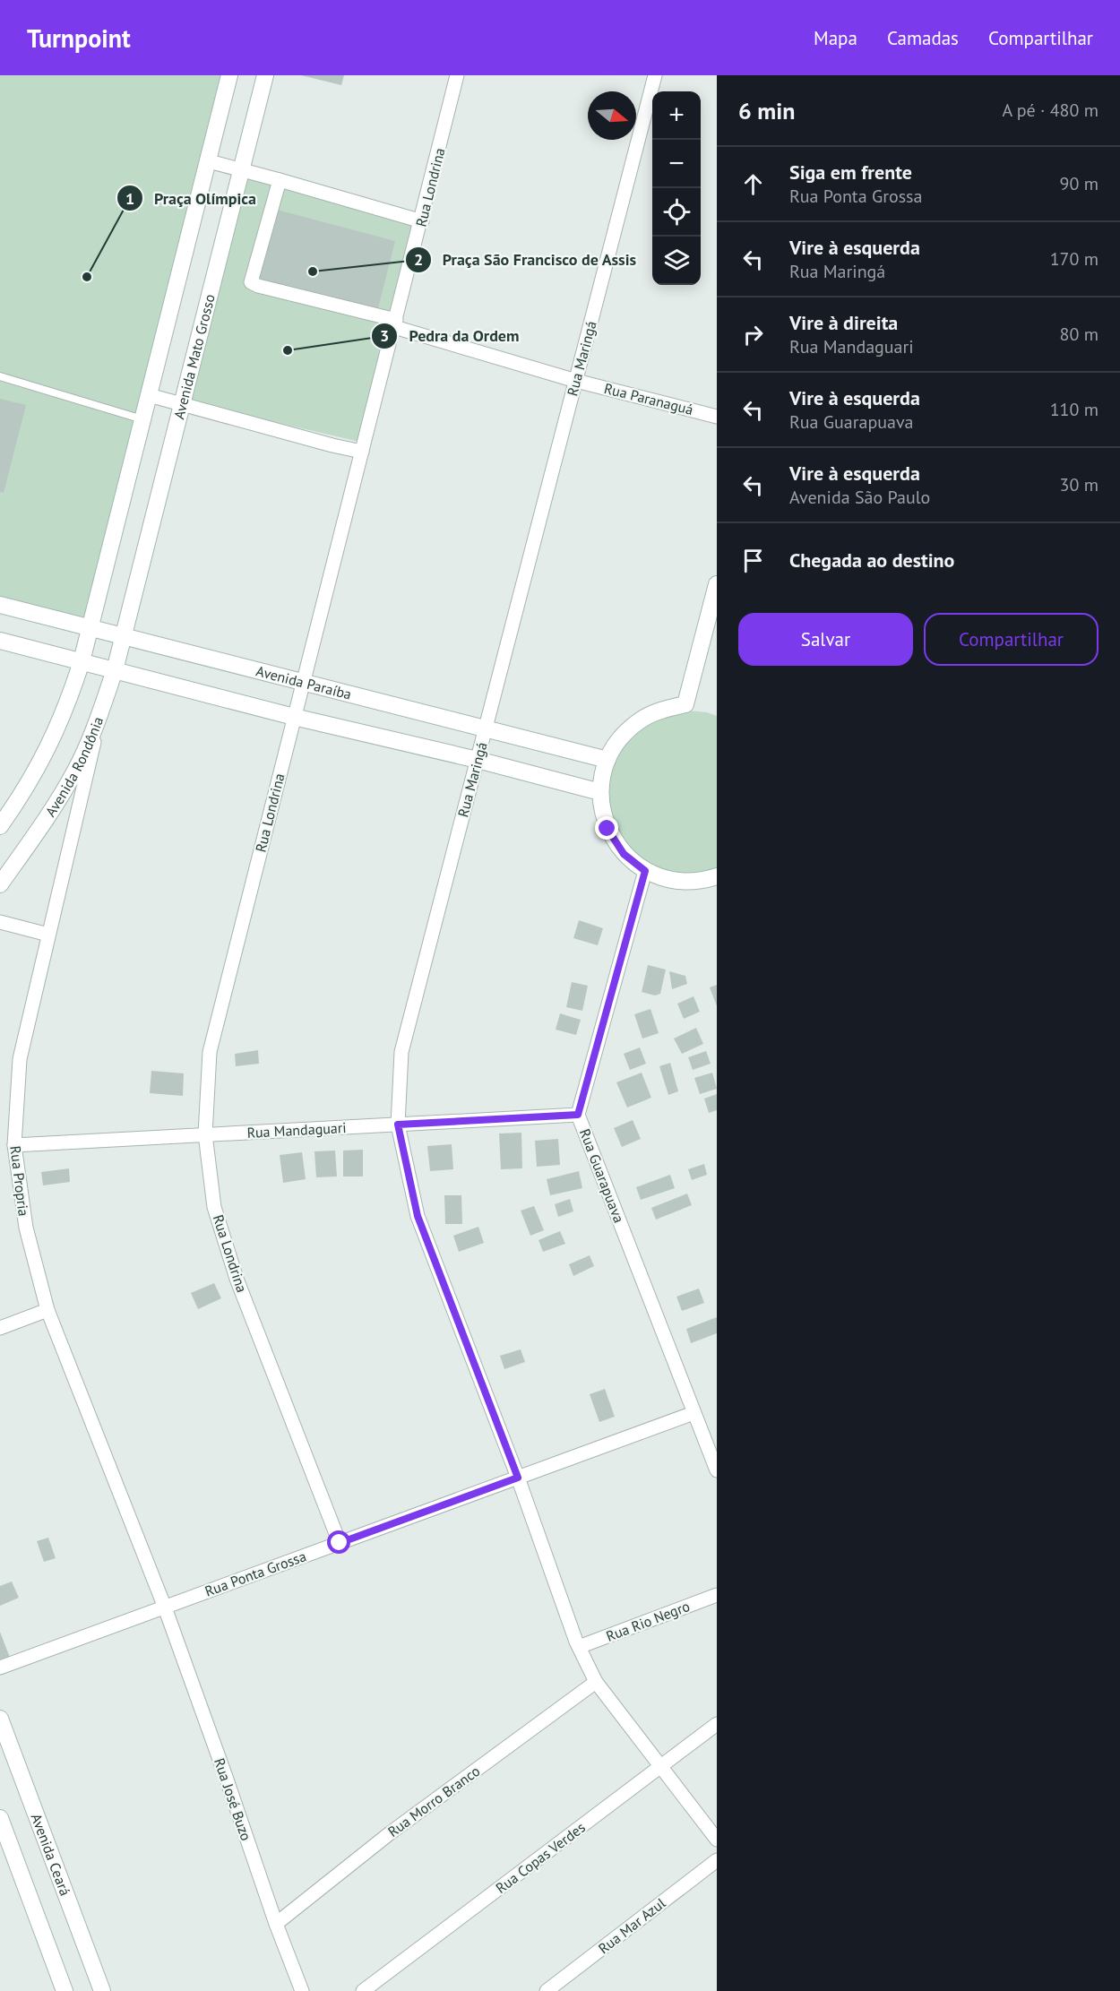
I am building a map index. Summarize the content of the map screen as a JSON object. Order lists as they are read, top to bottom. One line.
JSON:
{"streets":{"street":["Rua Londrina","Avenida Mato Grosso","Rua Maringá","Rua Paranaguá","Avenida Paraíba","Avenida Rondônia","Rua Mandaguari","Rua Guarapuava","Rua Propria","Rua Ponta Grossa","Rua Rio Negro","Rua José Buzo","Rua Morro Branco","Avenida Ceará","Rua Copas Verdes","Rua Mar Azul"]},"crossings":[["Rua Londrina","Rua Paranaguá"],["Rua Londrina","Avenida Paraíba"],["Rua Londrina","Rua Mandaguari"],["Rua Londrina","Rua Ponta Grossa"],["Avenida Mato Grosso","Avenida Paraíba"],["Avenida Mato Grosso","Avenida Rondônia"],["Rua Maringá","Rua Paranaguá"],["Rua Maringá","Avenida Paraíba"],["Rua Maringá","Rua Mandaguari"],["Rua Maringá","Rua Ponta Grossa"],["Rua Maringá","Rua Rio Negro"],["Rua Maringá","Rua Morro Branco"],["Rua Maringá","Rua Copas Verdes"],["Avenida Paraíba","Avenida Rondônia"],["Avenida Rondônia","Rua Propria"],["Rua Mandaguari","Rua Guarapuava"],["Rua Mandaguari","Rua Propria"],["Rua Guarapuava","Rua Ponta Grossa"],["Rua Propria","Rua Ponta Grossa"],["Rua Propria","Rua José Buzo"],["Rua Ponta Grossa","Rua José Buzo"],["Rua José Buzo","Rua Morro Branco"]],"places":["Praça São Francisco de Assis","Praça Olímpica","Pedra da Ordem"],"north":"right","page":{"header":"Turnpoint","nav":["Mapa","Camadas","Compartilhar"],"heading":["6 min","A pé · 480 m"],"map_buttons":["+","−"],"list":[["Siga em frente","Rua Ponta Grossa","90 m"],["Vire à esquerda","Rua Maringá","170 m"],["Vire à direita","Rua Mandaguari","80 m"],["Vire à esquerda","Rua Guarapuava","110 m"],["Vire à esquerda","Avenida São Paulo","30 m"],"Chegada ao destino"],"buttons":["Salvar","Compartilhar"]}}
